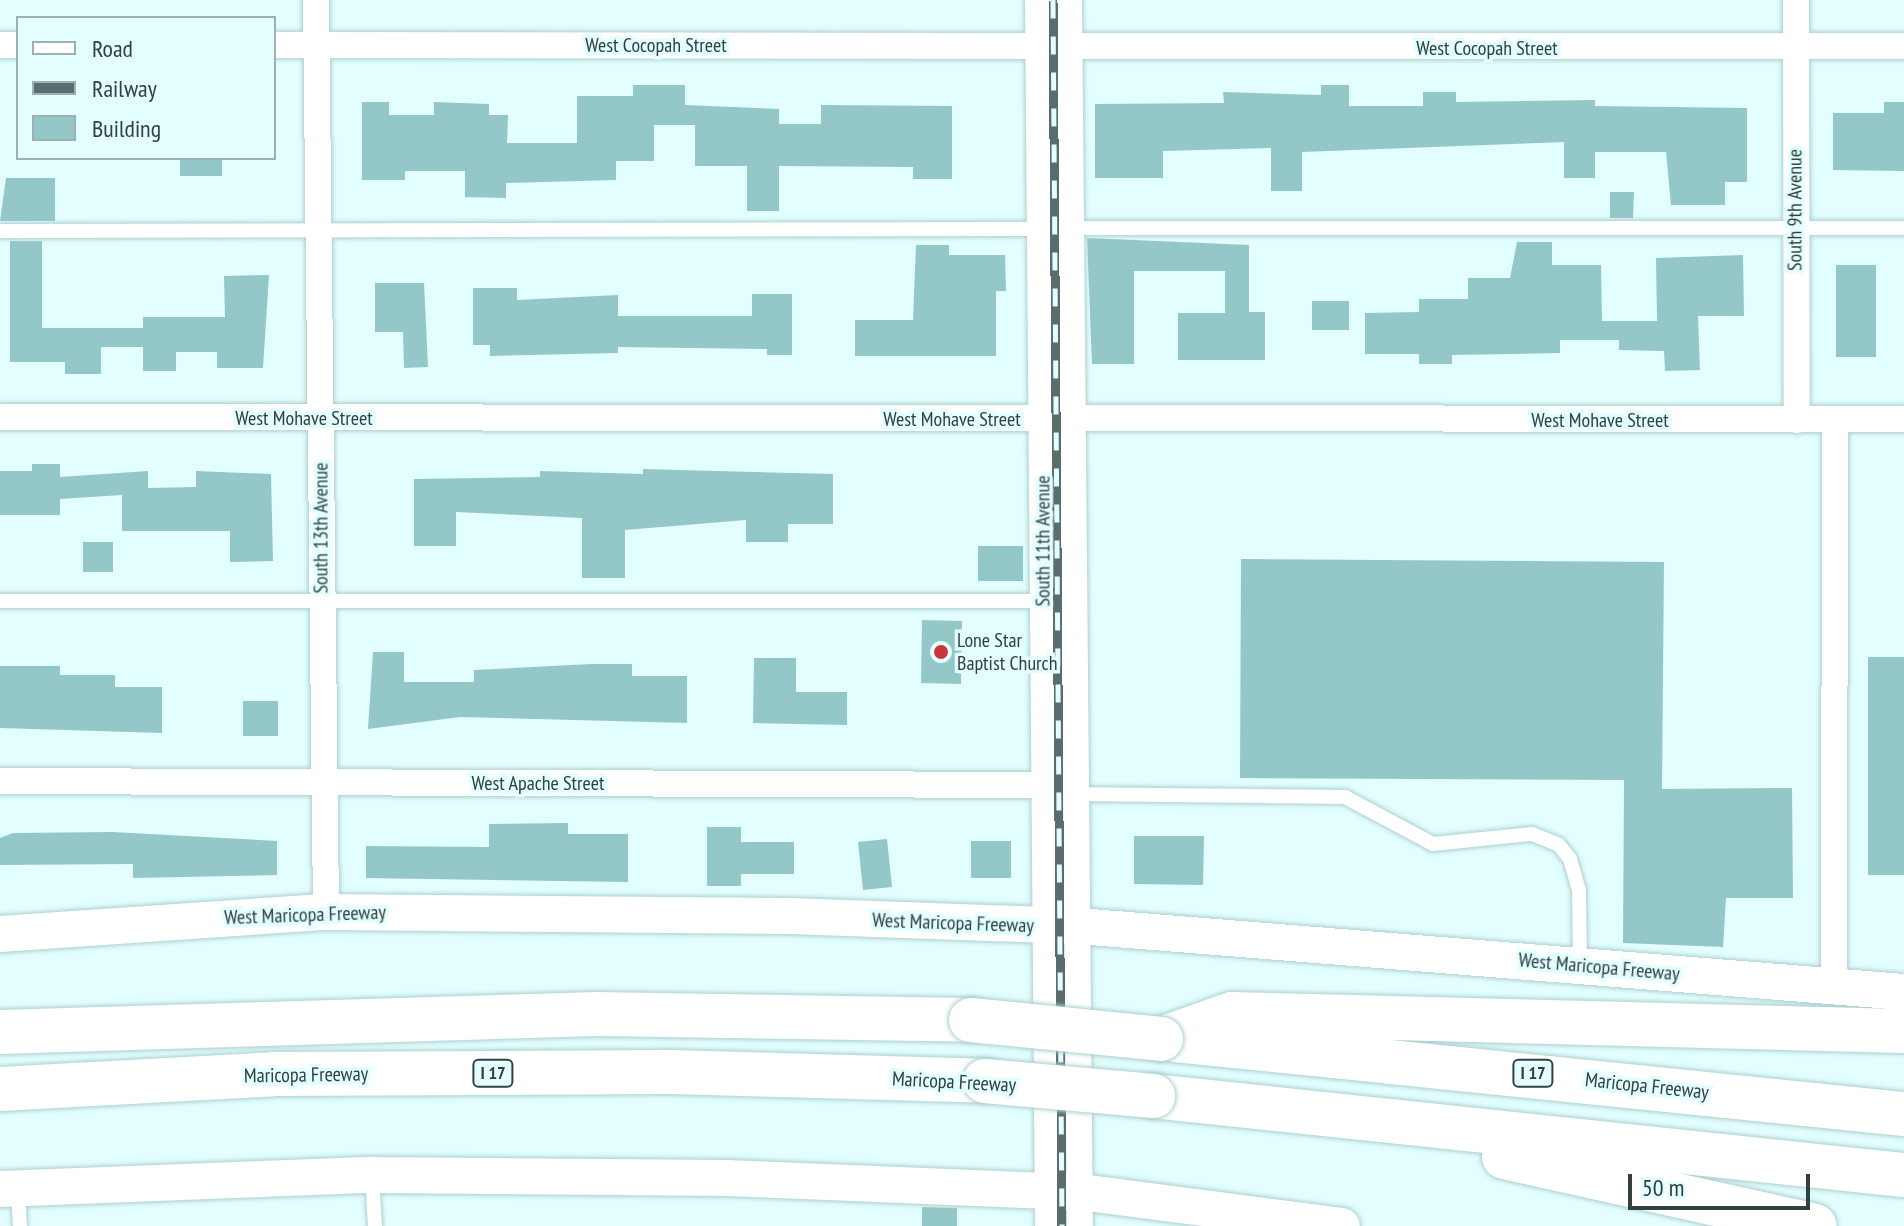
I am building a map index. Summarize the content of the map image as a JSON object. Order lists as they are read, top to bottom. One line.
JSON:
{"streets":{"highway":["I 17","Maricopa Freeway"],"main road":["West Maricopa Freeway"],"street":["West Cocopah Street","South 9th Avenue","West Mohave Street","South 13th Avenue","South 11th Avenue","West Apache Street"]},"crossings":[["West Cocopah Street","South 9th Avenue"],["West Cocopah Street","South 13th Avenue"],["West Cocopah Street","South 11th Avenue"],["South 9th Avenue","West Mohave Street"],["West Mohave Street","South 13th Avenue"],["West Mohave Street","South 11th Avenue"],["South 13th Avenue","West Apache Street"],["South 13th Avenue","West Maricopa Freeway"],["South 11th Avenue","West Apache Street"],["South 11th Avenue","West Maricopa Freeway"]],"places":["Lone Star Baptist Church"],"legend":["Road","Railway","Building"],"scale_bar":"50 m"}
